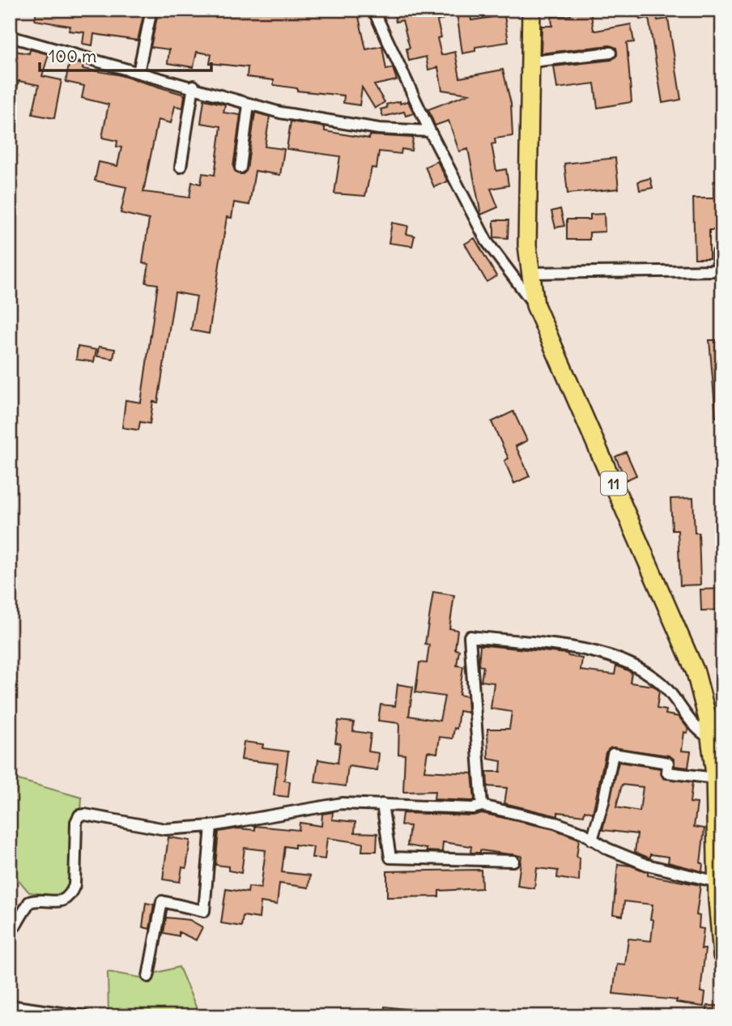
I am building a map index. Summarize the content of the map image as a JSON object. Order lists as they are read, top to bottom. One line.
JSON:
{"streets":{"highway":["11"]},"scale_bar":"100 m"}
